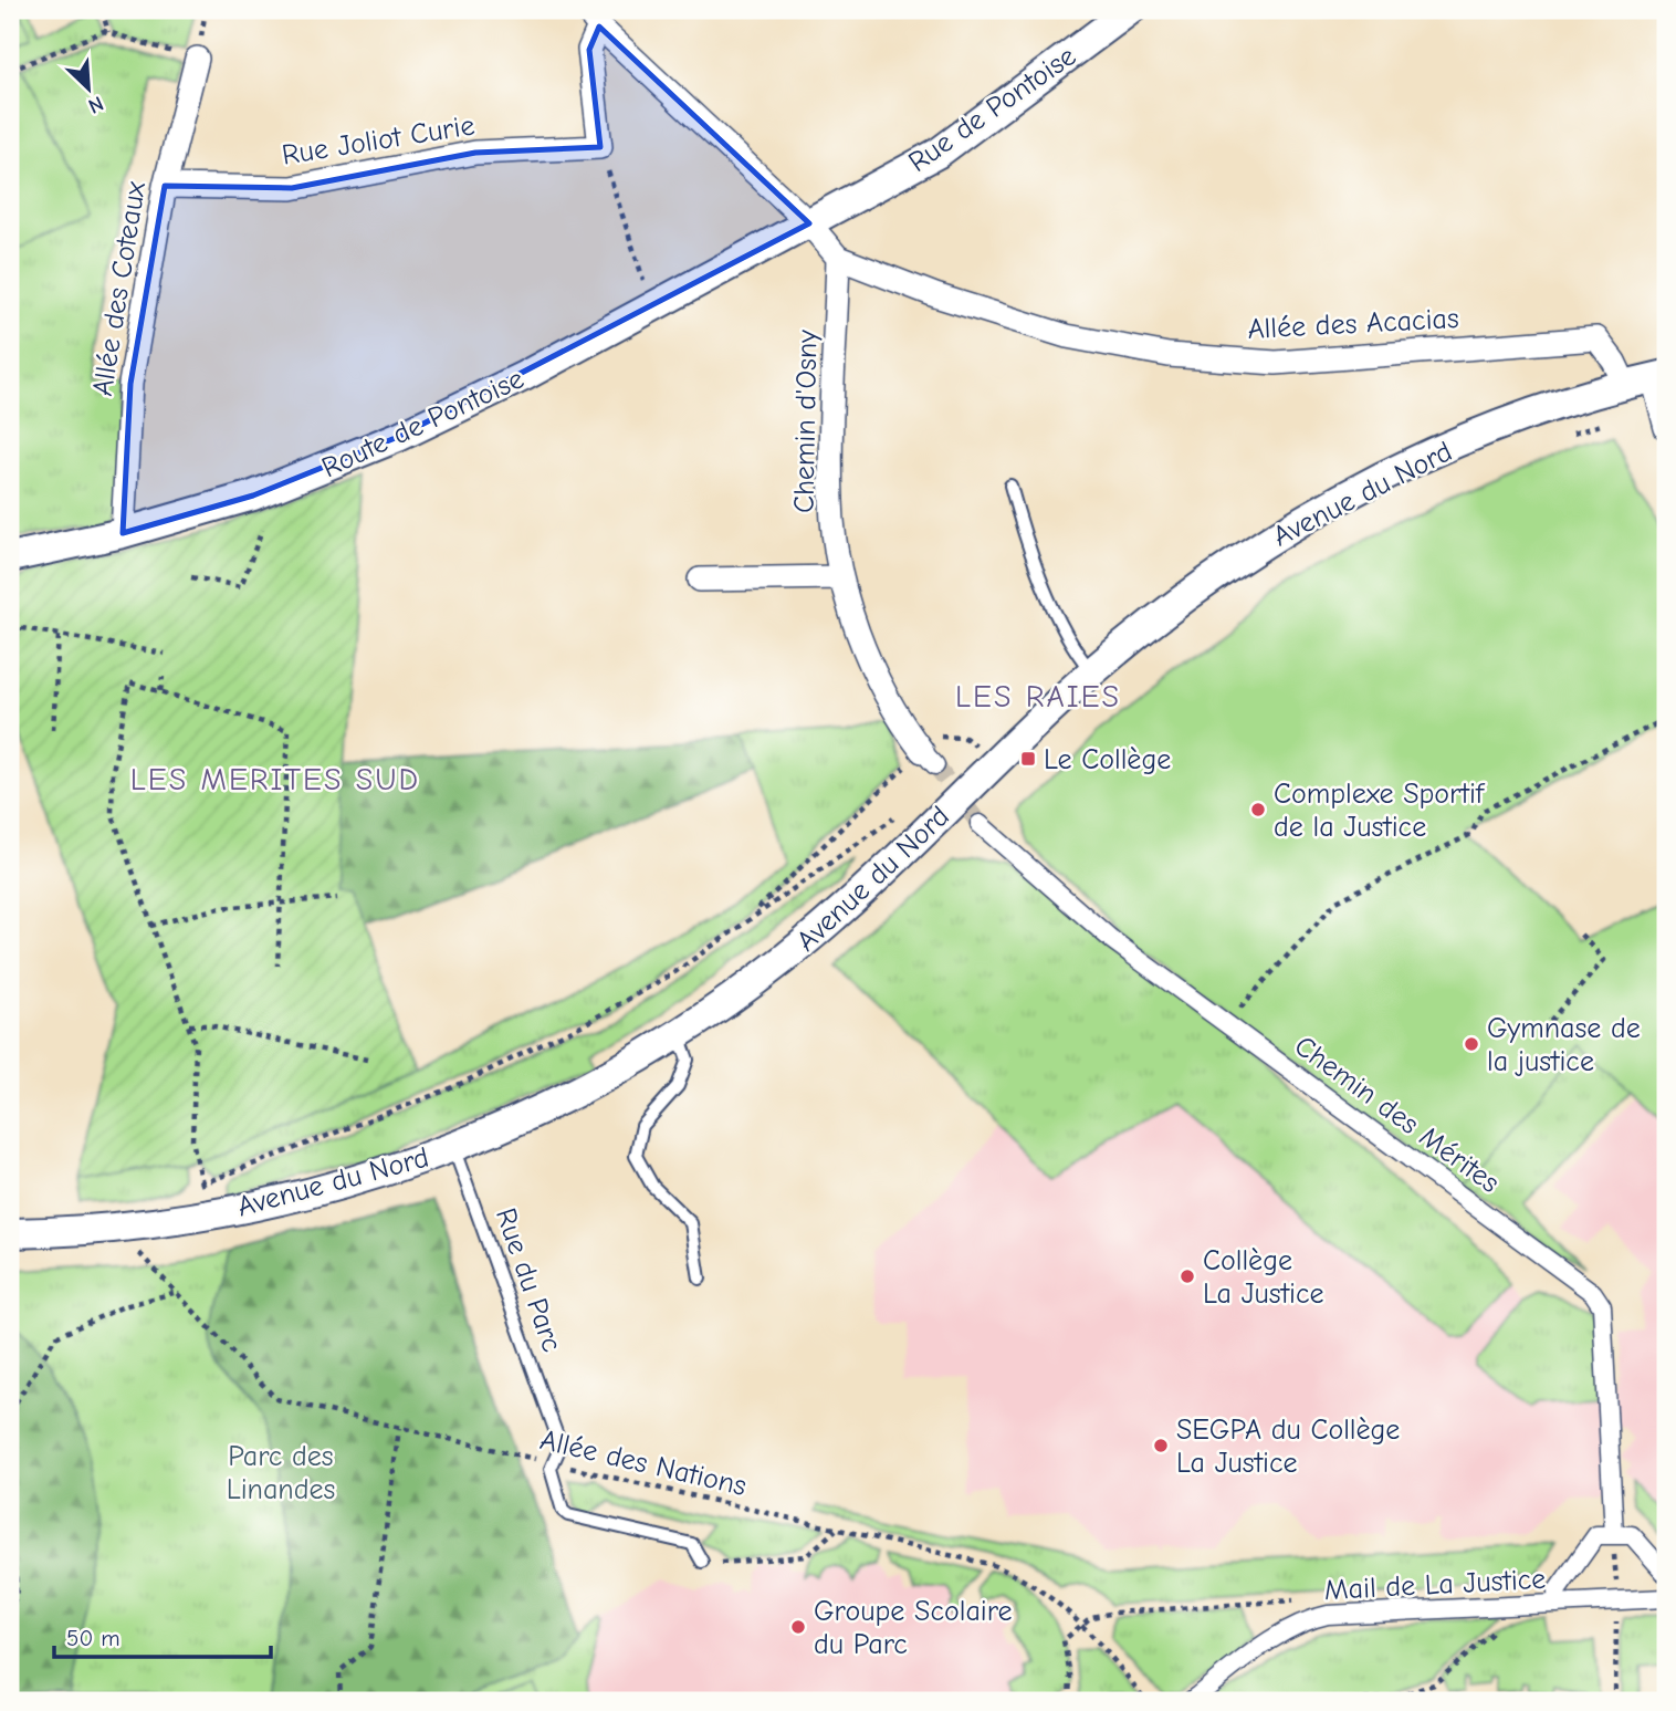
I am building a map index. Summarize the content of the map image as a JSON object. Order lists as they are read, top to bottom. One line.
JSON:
{"streets":{"street":["Rue de Pontoise","Rue Joliot Curie","Allée des Coteaux","Allée des Acacias","Chemin d'Osny","Route de Pontoise","Avenue du Nord","Chemin des Mérites","Mail de La Justice"],"lane":["Rue du Parc"],"path":["Allée des Nations"]},"crossings":[["Rue de Pontoise","Allée des Acacias"],["Rue de Pontoise","Route de Pontoise"],["Rue Joliot Curie","Allée des Coteaux"],["Allée des Coteaux","Route de Pontoise"],["Allée des Acacias","Chemin d'Osny"],["Allée des Acacias","Route de Pontoise"],["Allée des Acacias","Avenue du Nord"],["Avenue du Nord","Rue du Parc"],["Rue du Parc","Allée des Nations"]],"districts":["LES RAIES","LES MERITES SUD"],"parks":["Parc des Linandes"],"places":{"transit":["Le Collège"],"other":["Complexe Sportif de la Justice","Gymnase de la justice","Collège La Justice","SEGPA du Collège La Justice","Groupe Scolaire du Parc"]},"scale_bar":"50 m","north":"bottom right"}
